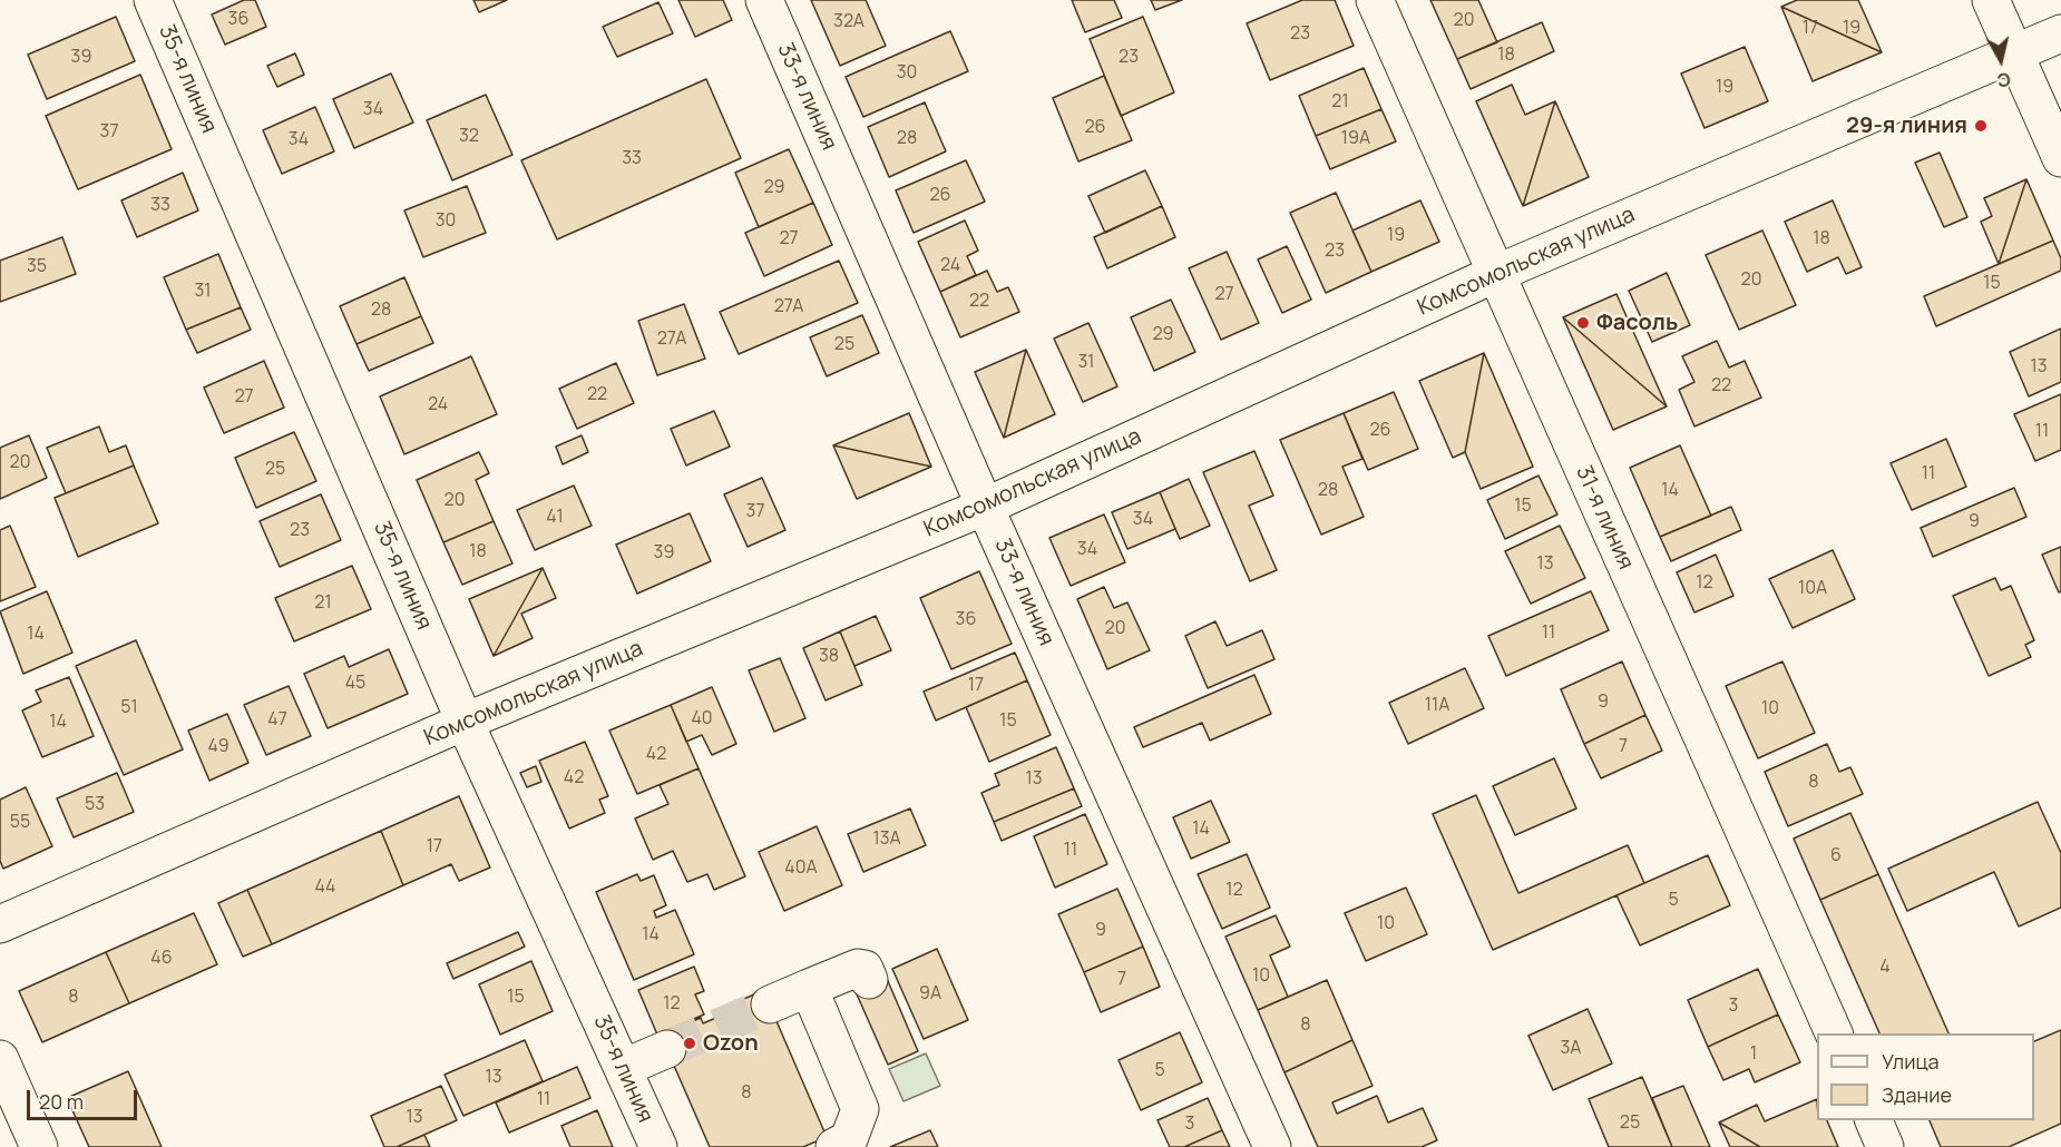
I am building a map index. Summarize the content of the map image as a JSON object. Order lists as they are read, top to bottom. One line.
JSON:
{"streets":{"street":["35-я линия","33-я линия","Комсомольская улица","31-я линия"]},"crossings":[["35-я линия","Комсомольская улица"],["33-я линия","Комсомольская улица"],["Комсомольская улица","31-я линия"]],"places":["29-я линия","Фасоль","Ozon"],"house_numbers":["36","20","32А","17","19","23","18","39","23","30","19","21","34","26","37","32","28","19А","34","33","29","26","33","30","19","27","18","23","24","35","20","15","31","27","22","27А","28","29","27А","25","31","13","22","22","27","24","26","11","20","25","11","28","14","20","15","37","41","34","9","23","34","18","39","13","12","10А","21","36","20","11","14","38","45","17","9","11А","51","10","40","47","15","14","49","7","42","42","13","8","53","55","14","13А","17","11","6","40А","44","12","5","10","9","14","46","4","10","7","9А","8","15","12","3","8","3А","1","5","13","8","11","13","25","3"],"legend":["Улица","Здание"],"scale_bar":"20 m","north":"bottom"}
